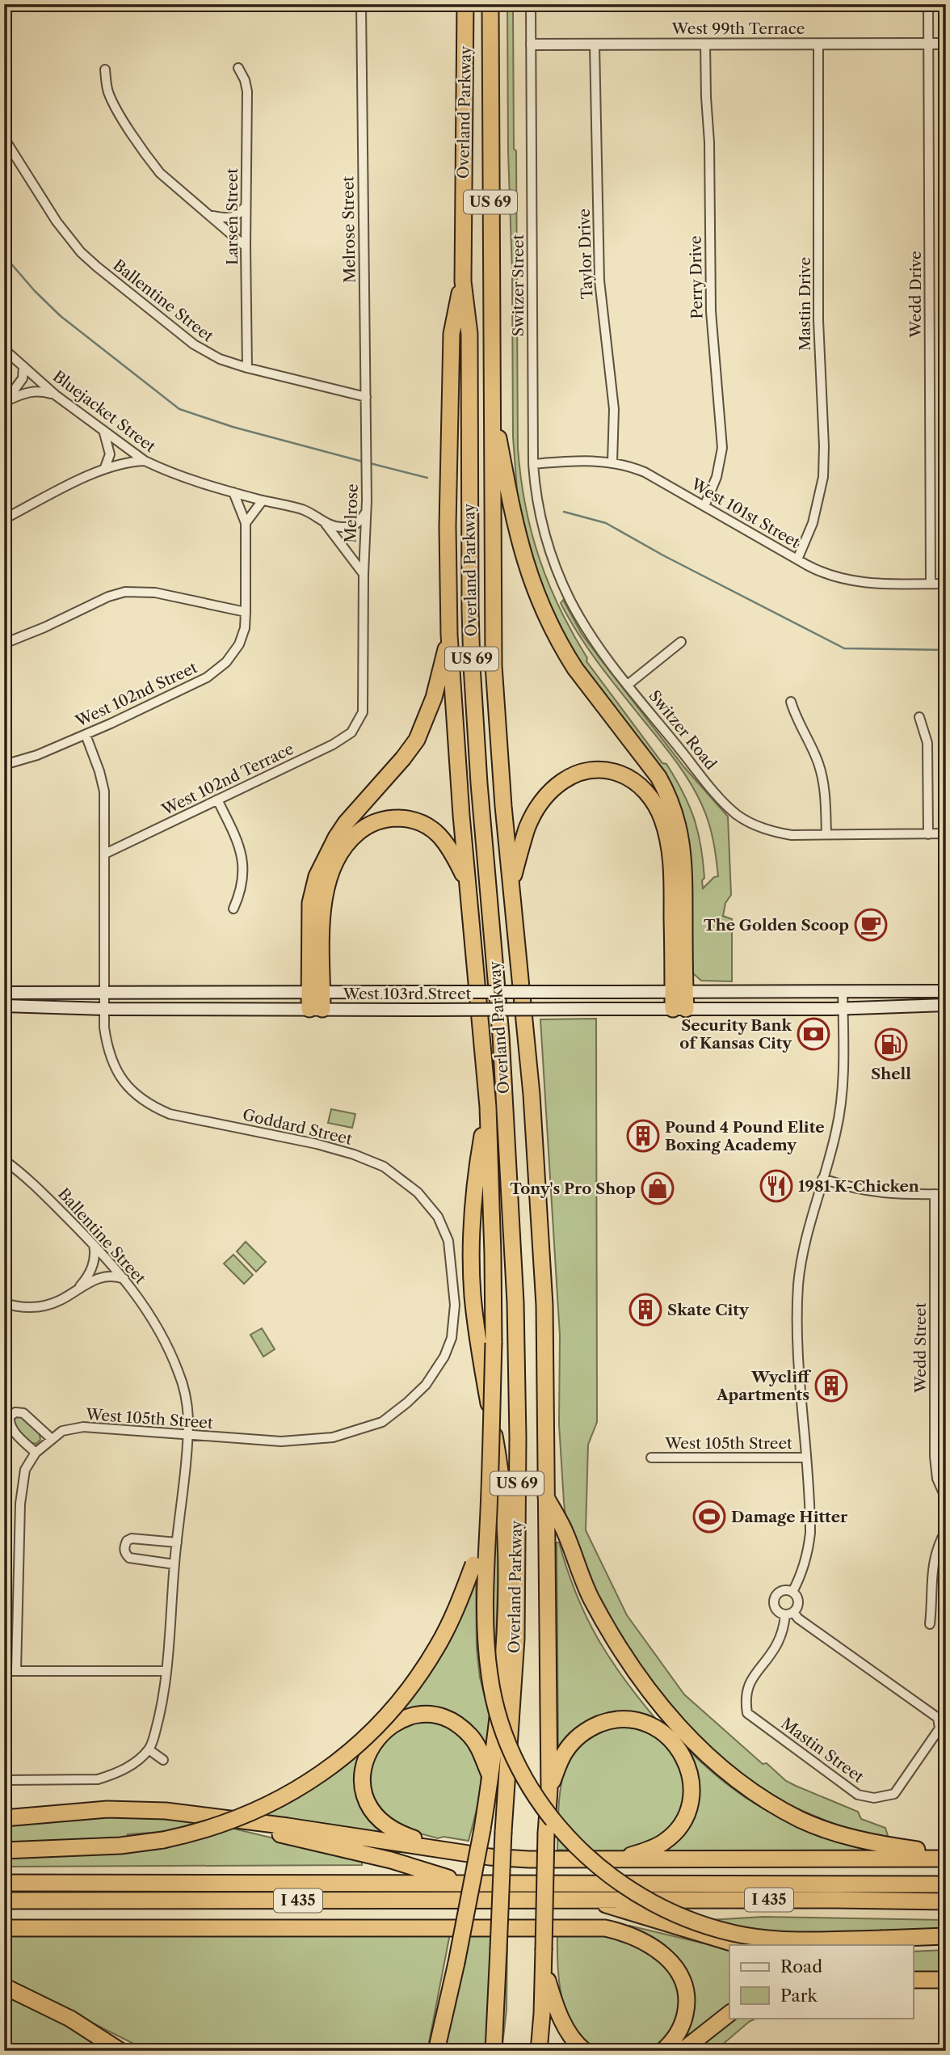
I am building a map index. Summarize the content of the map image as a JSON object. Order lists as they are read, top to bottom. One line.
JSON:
{"streets":{"highway":["Overland Parkway","US 69","I 435"],"main road":["West 103rd Street"],"street":["West 99th Terrace","Larsen Street","Melrose Street","Taylor Drive","Perry Drive","Switzer Street","Wedd Drive","Ballentine Street","Mastin Drive","Bluejacket Street","Melrose","West 101st Street","West 102nd Street","Switzer Road","West 102nd Terrace","Goddard Street","Wedd Street","West 105th Street","Mastin Street"]},"crossings":[["West 99th Terrace","Taylor Drive"],["West 99th Terrace","Perry Drive"],["West 99th Terrace","Switzer Street"],["West 99th Terrace","Wedd Drive"],["West 99th Terrace","Mastin Drive"],["Larsen Street","Ballentine Street"],["Melrose Street","Ballentine Street"],["Melrose Street","Melrose"],["Taylor Drive","West 101st Street"],["Perry Drive","West 101st Street"],["Switzer Street","West 101st Street"],["Switzer Street","Switzer Road"],["Wedd Drive","West 101st Street"],["Ballentine Street","West 105th Street"],["Mastin Drive","West 101st Street"],["Bluejacket Street","Melrose"],["Bluejacket Street","West 102nd Terrace"],["Melrose","West 102nd Terrace"],["West 101st Street","Switzer Road"],["West 102nd Street","Goddard Street"],["West 102nd Terrace","Goddard Street"],["West 103rd Street","Goddard Street"],["Goddard Street","West 105th Street"]],"places":{"cafe":["The Golden Scoop"],"bank":["Security Bank of Kansas City"],"fuel station":["Shell"],"building":["Pound 4 Pound Elite Boxing Academy","Skate City","Wycliff Apartments"],"restaurant":["1981 K-Chicken"],"shop":["Tony's Pro Shop"],"sports":["Damage Hitter"]},"legend":["Road","Park"]}
